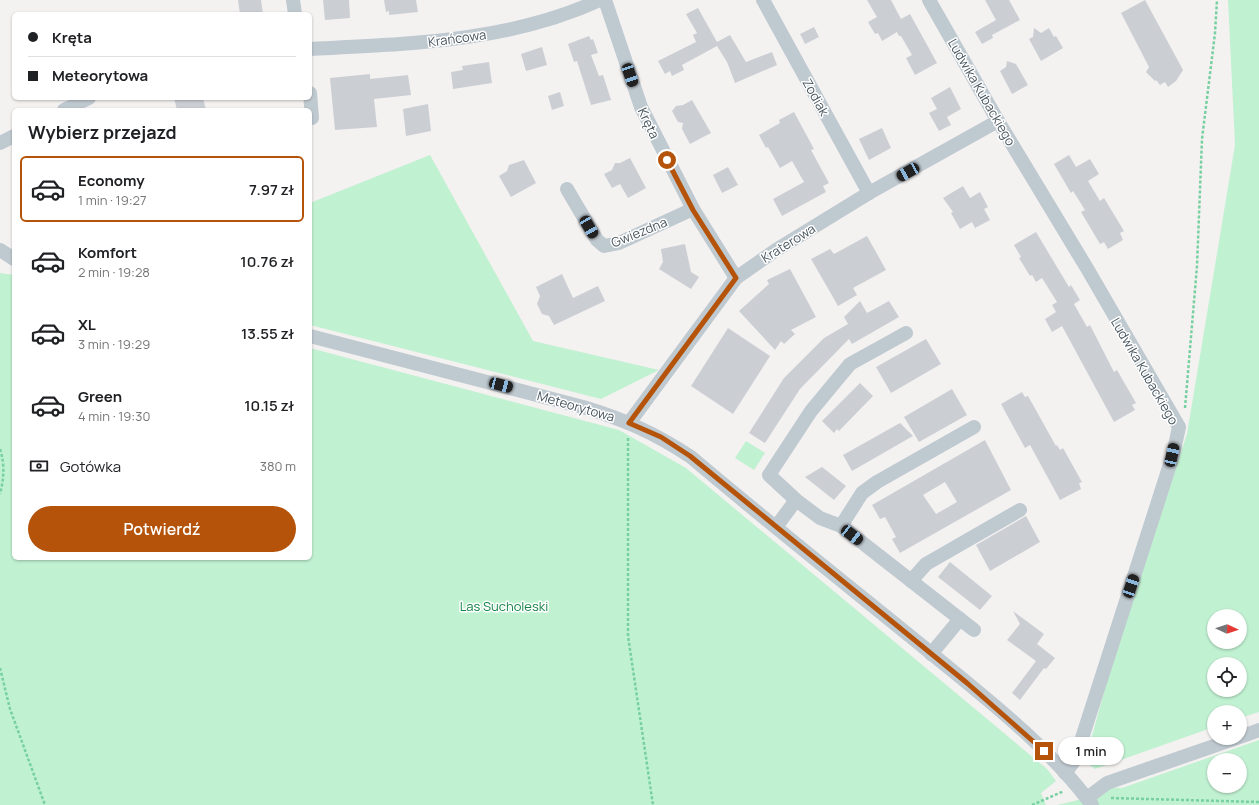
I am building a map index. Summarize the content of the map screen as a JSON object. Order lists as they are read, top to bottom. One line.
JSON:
{"streets":{"street":["Krańcowa","Ludwika Kubackiego","Zodiak","Kręta","Gwiezdna","Kraterowa","Meteorytowa"]},"crossings":[["Ludwika Kubackiego","Kraterowa"],["Ludwika Kubackiego","Meteorytowa"],["Zodiak","Kraterowa"],["Kręta","Gwiezdna"],["Kręta","Kraterowa"],["Kraterowa","Meteorytowa"]],"parks":["Las Sucholeski"],"north":"right","page":{"banner":["Kręta","Meteorytowa"],"heading":"Wybierz przejazd","list":[{"name":"Economy","note":"1 min · 19:27","value":"7.97 zł"},{"name":"Komfort","note":"2 min · 19:28","value":"10.76 zł"},{"name":"XL","note":"3 min · 19:29","value":"13.55 zł"},{"name":"Green","note":"4 min · 19:30","value":"10.15 zł"}],"pay":["Gotówka","380 m"],"buttons":"Potwierdź","map_buttons":["+","−"],"bubble":"1 min"}}
